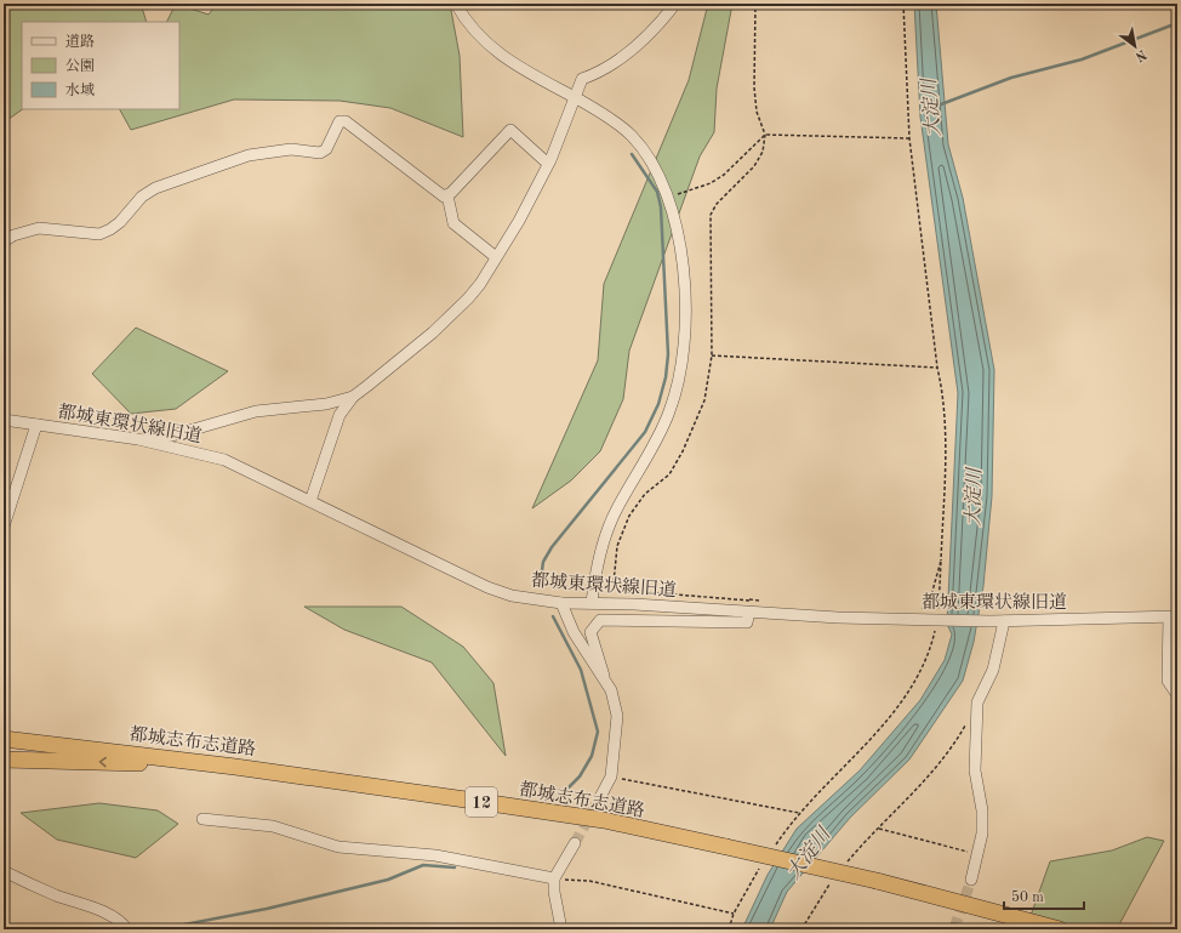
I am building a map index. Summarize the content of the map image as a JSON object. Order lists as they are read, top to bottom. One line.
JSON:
{"streets":{"highway":["都城志布志道路","12"],"street":["都城東環状線旧道"]},"water":["大淀川"],"legend":["道路","公園","水域"],"scale_bar":"50 m","north":"bottom right"}
